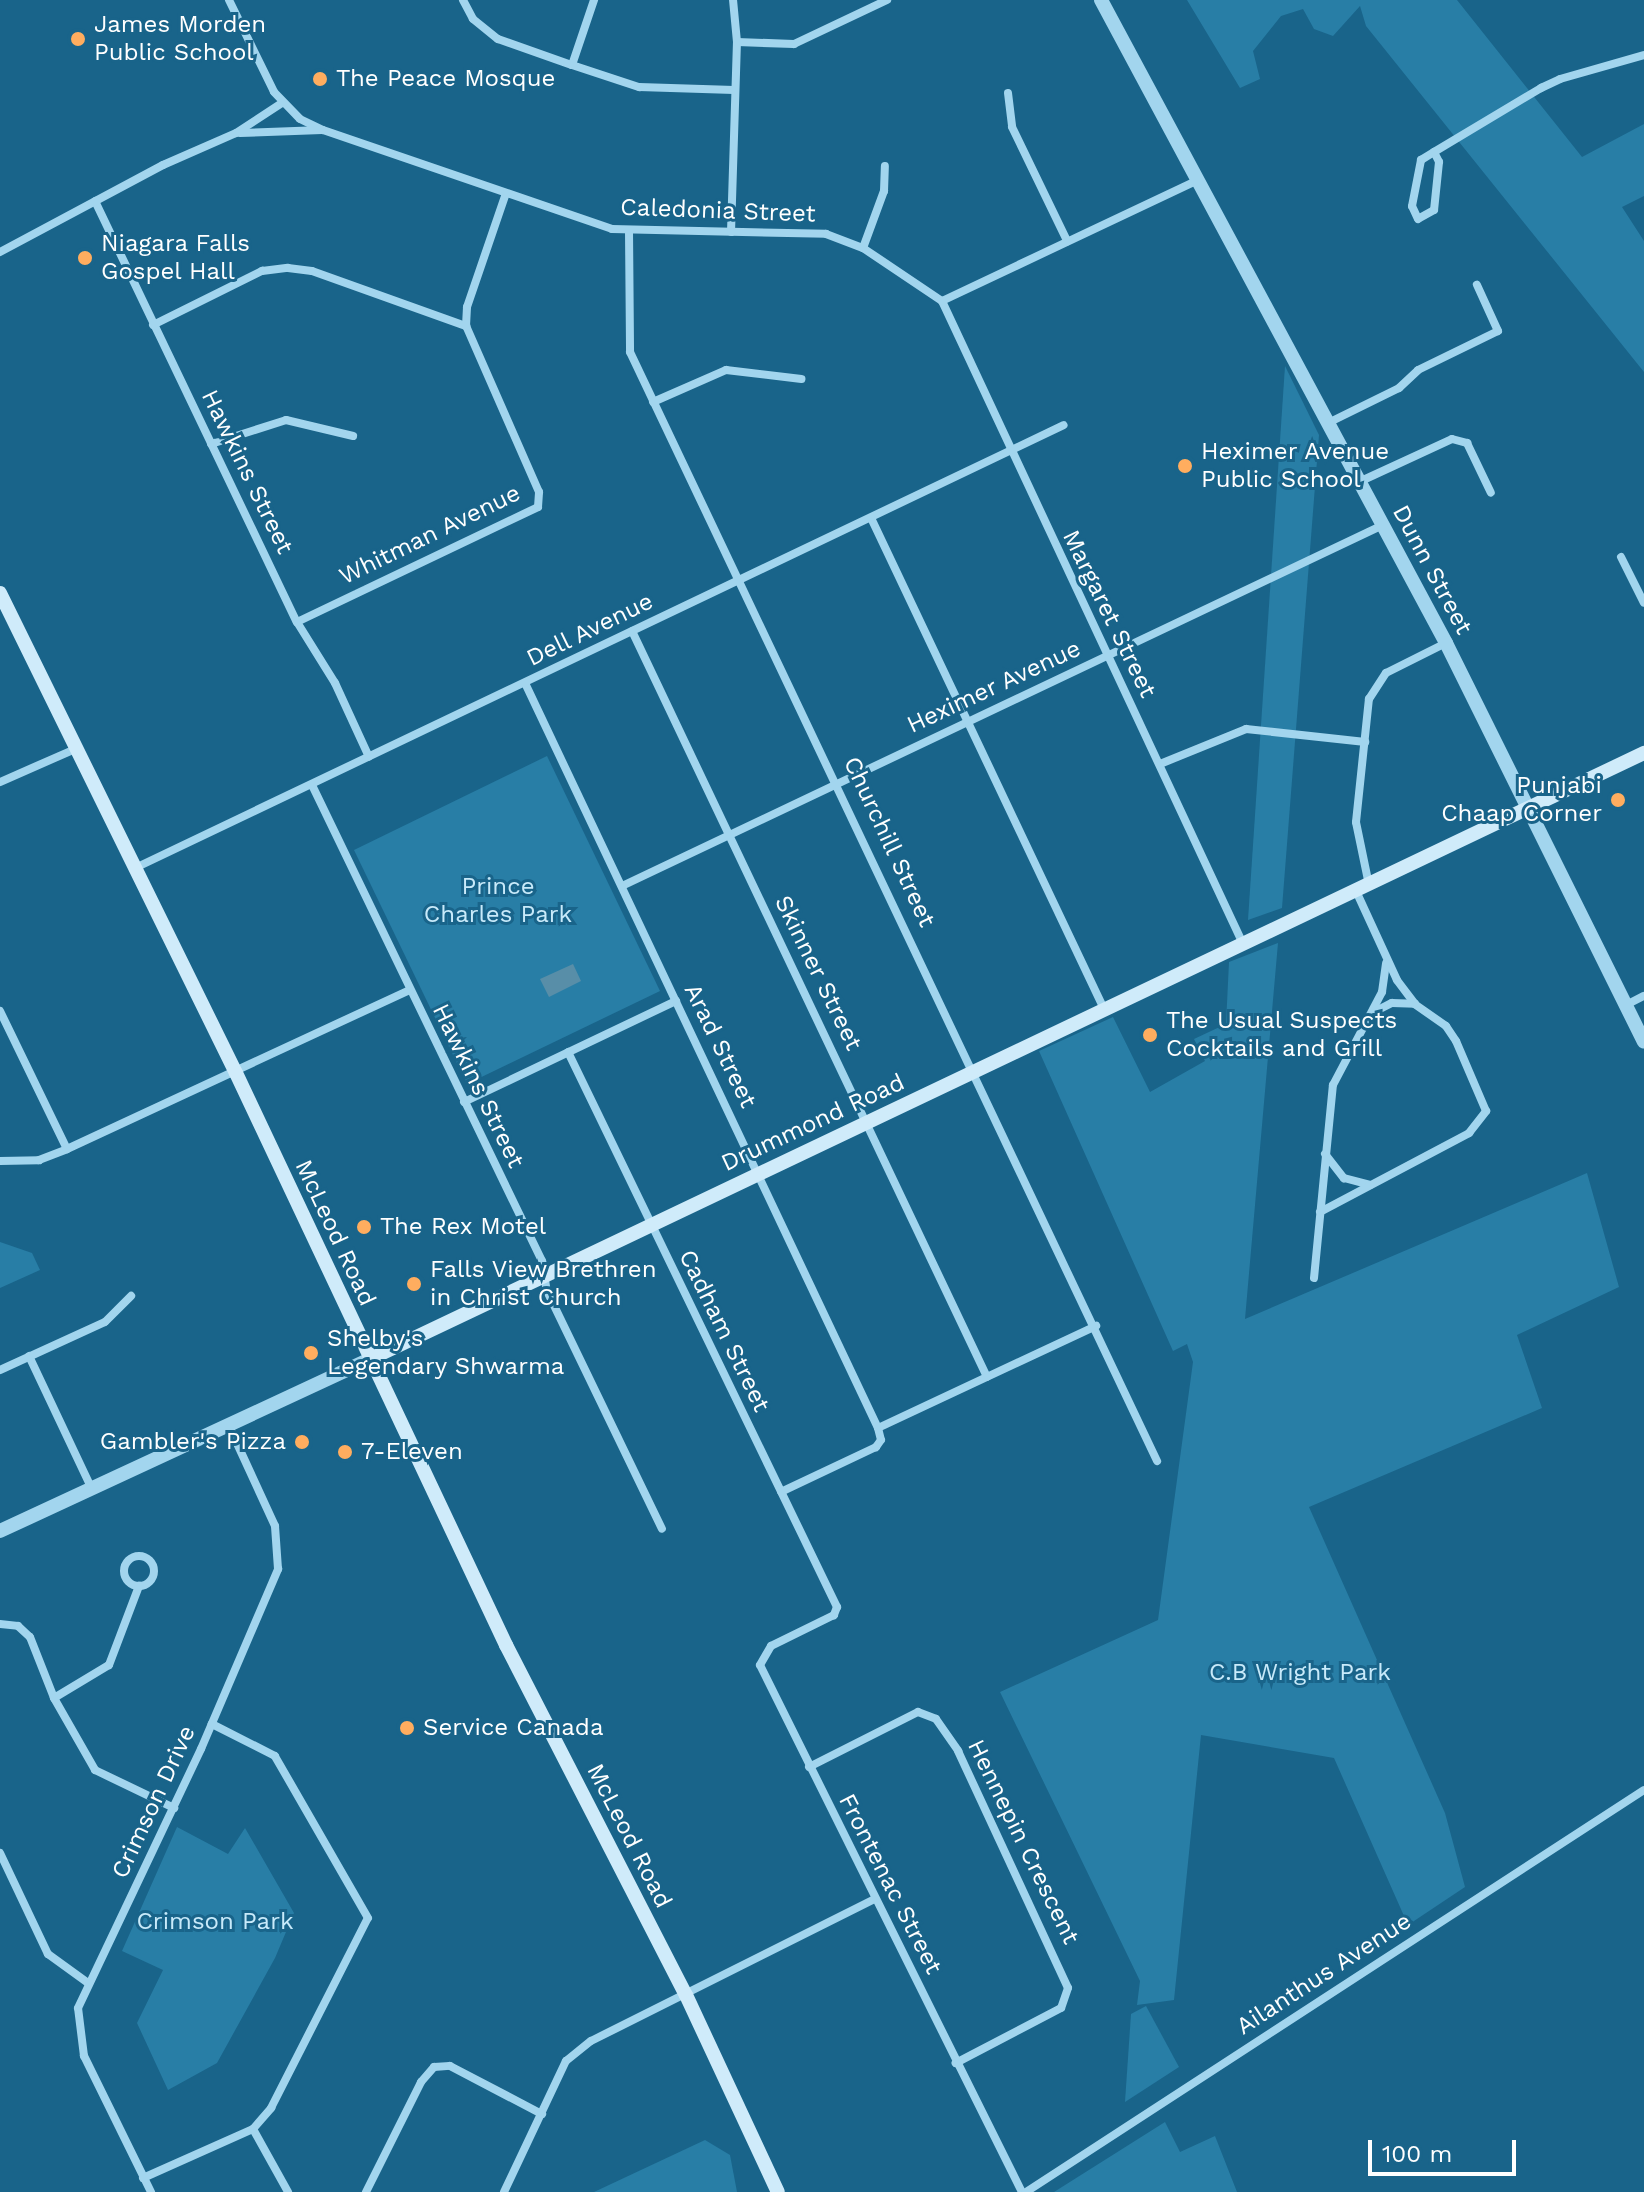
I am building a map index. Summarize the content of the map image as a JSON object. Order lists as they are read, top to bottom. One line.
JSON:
{"streets":{"main road":["Drummond Road","McLeod Road"],"street":["Caledonia Street","Hawkins Street","Whitman Avenue","Dunn Street","Margaret Street","Dell Avenue","Heximer Avenue","Churchill Street","Skinner Street","Arad Street","Cadham Street","Crimson Drive","Hennepin Crescent","Frontenac Street","Ailanthus Avenue"]},"crossings":[["Caledonia Street","Margaret Street"],["Caledonia Street","Churchill Street"],["Hawkins Street","Whitman Avenue"],["Hawkins Street","Dell Avenue"],["Hawkins Street","Drummond Road"],["Dunn Street","Heximer Avenue"],["Dunn Street","Drummond Road"],["Margaret Street","Dell Avenue"],["Margaret Street","Heximer Avenue"],["Margaret Street","Drummond Road"],["Dell Avenue","Churchill Street"],["Dell Avenue","Skinner Street"],["Dell Avenue","Arad Street"],["Dell Avenue","McLeod Road"],["Heximer Avenue","Churchill Street"],["Heximer Avenue","Skinner Street"],["Heximer Avenue","Arad Street"],["Churchill Street","Drummond Road"],["Skinner Street","Drummond Road"],["Arad Street","Drummond Road"],["Drummond Road","McLeod Road"],["Drummond Road","Cadham Street"],["Drummond Road","Crimson Drive"],["Cadham Street","Frontenac Street"],["Hennepin Crescent","Frontenac Street"],["Frontenac Street","Ailanthus Avenue"]],"parks":["Prince Charles Park","C.B Wright Park","Crimson Park"],"places":["James Morden Public School","The Peace Mosque","Niagara Falls Gospel Hall","Heximer Avenue Public School","Punjabi Chaap Corner","The Usual Suspects Cocktails and Grill","The Rex Motel","Falls View Brethren in Christ Church","Shelby's Legendary Shwarma","Gambler's Pizza","7-Eleven","Service Canada"],"scale_bar":"100 m"}
